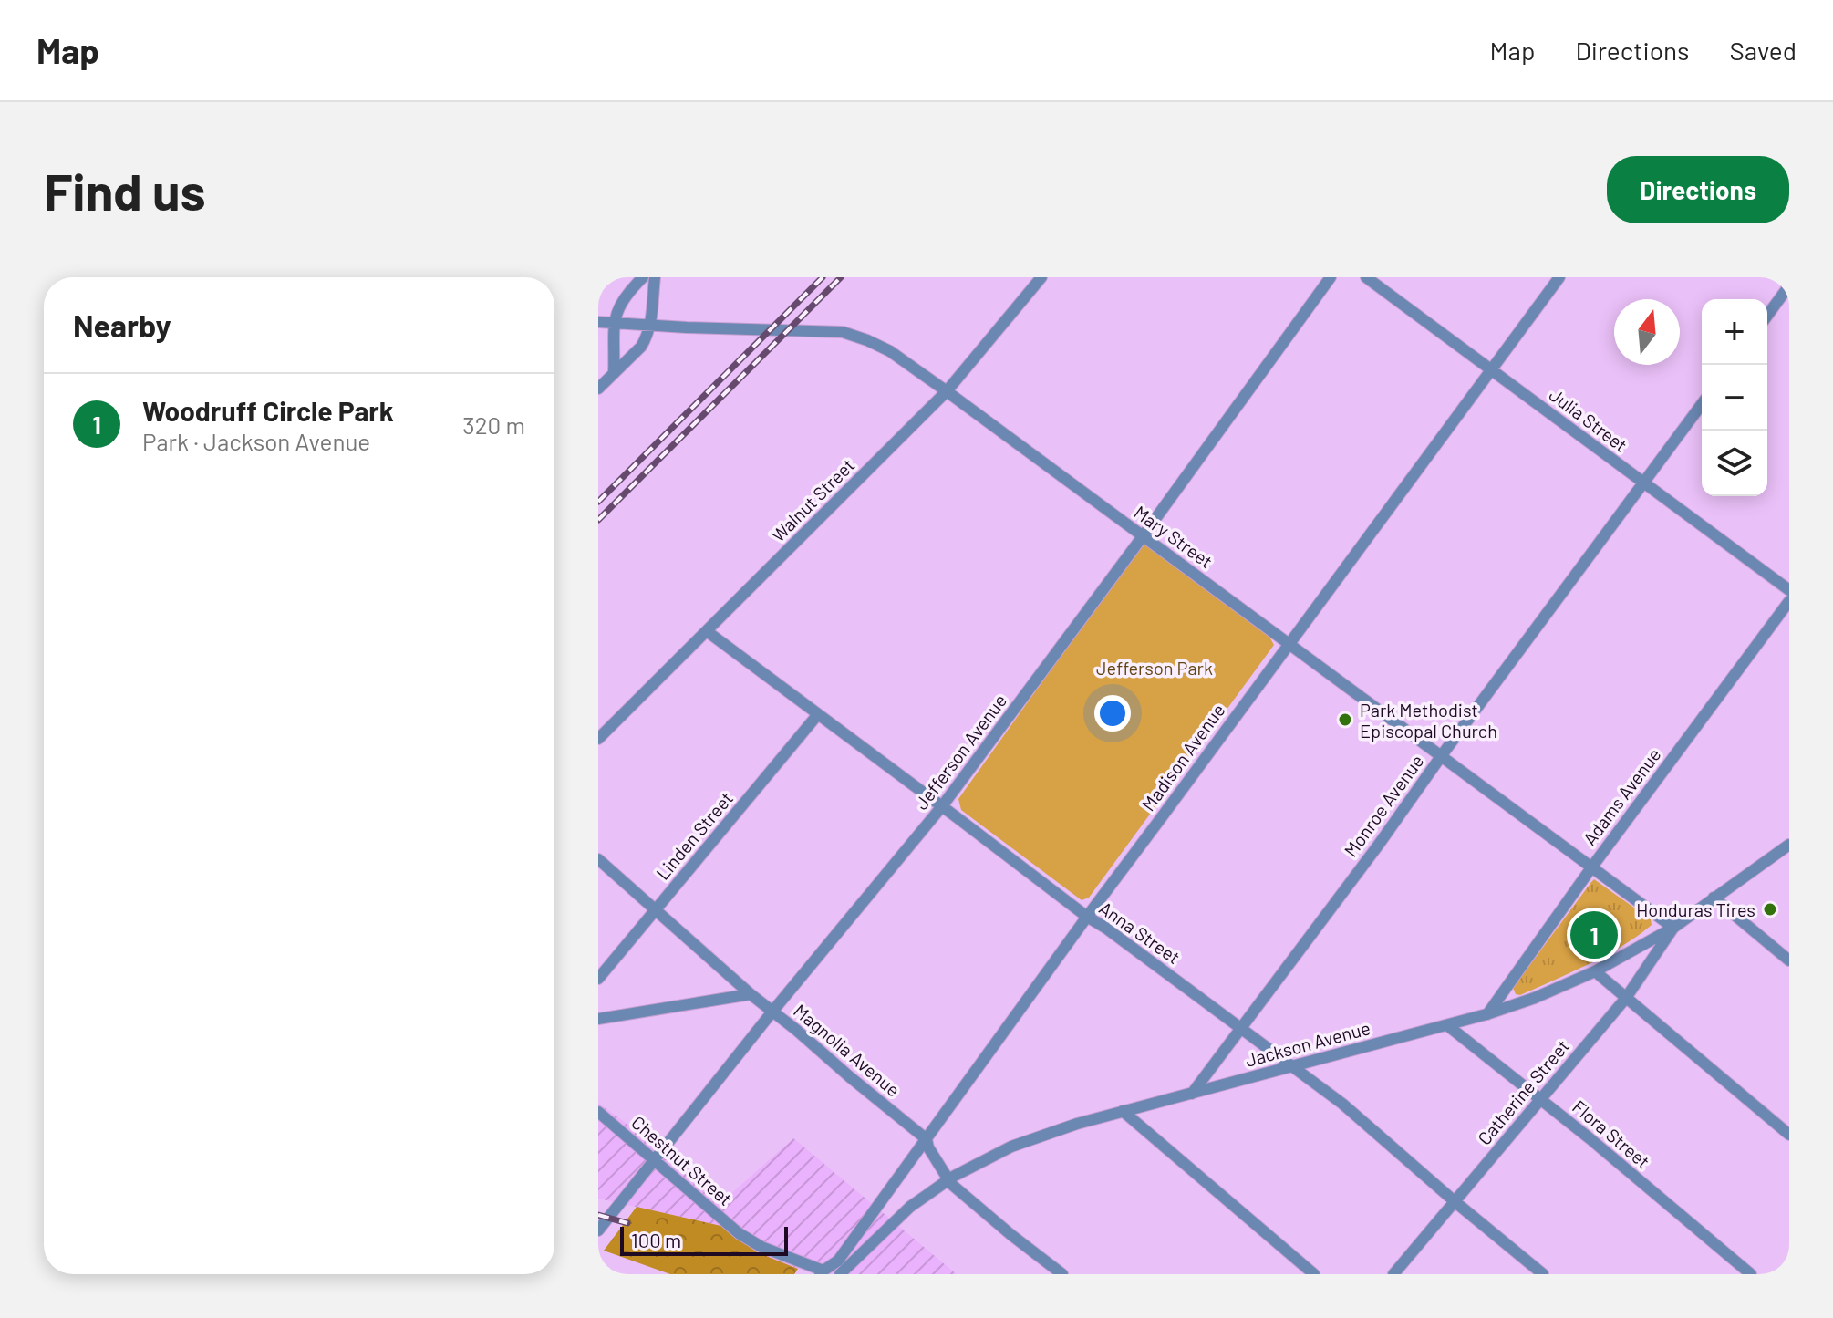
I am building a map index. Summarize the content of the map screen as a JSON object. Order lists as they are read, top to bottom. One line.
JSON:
{"streets":{"street":["Julia Street","Walnut Street","Mary Street","Jefferson Avenue","Madison Avenue","Adams Avenue","Monroe Avenue","Linden Street","Anna Street","Jackson Avenue","Magnolia Avenue","Catherine Street","Flora Street","Chestnut Street"]},"crossings":[["Julia Street","Madison Avenue"],["Julia Street","Monroe Avenue"],["Walnut Street","Mary Street"],["Walnut Street","Anna Street"],["Mary Street","Jefferson Avenue"],["Mary Street","Madison Avenue"],["Mary Street","Adams Avenue"],["Mary Street","Monroe Avenue"],["Mary Street","Jackson Avenue"],["Mary Street","Catherine Street"],["Jefferson Avenue","Anna Street"],["Jefferson Avenue","Magnolia Avenue"],["Jefferson Avenue","Chestnut Street"],["Madison Avenue","Anna Street"],["Madison Avenue","Jackson Avenue"],["Madison Avenue","Magnolia Avenue"],["Madison Avenue","Chestnut Street"],["Adams Avenue","Jackson Avenue"],["Monroe Avenue","Anna Street"],["Monroe Avenue","Jackson Avenue"],["Linden Street","Anna Street"],["Linden Street","Magnolia Avenue"],["Anna Street","Jackson Avenue"],["Anna Street","Catherine Street"],["Jackson Avenue","Magnolia Avenue"],["Jackson Avenue","Catherine Street"],["Jackson Avenue","Flora Street"],["Catherine Street","Flora Street"]],"parks":["Jefferson Park"],"places":["Park Methodist Episcopal Church","Honduras Tires"],"scale_bar":"100 m","north":"top","page":{"header":"Map","nav":["Map","Directions","Saved"],"buttons":"Directions","title":"Find us","heading":"Nearby","map_buttons":["+","−"],"list":[{"mark":"1","name":"Woodruff Circle Park","note":"Park · Jackson Avenue","value":"320 m"}],"pins":"1","scale":"100 m"}}
